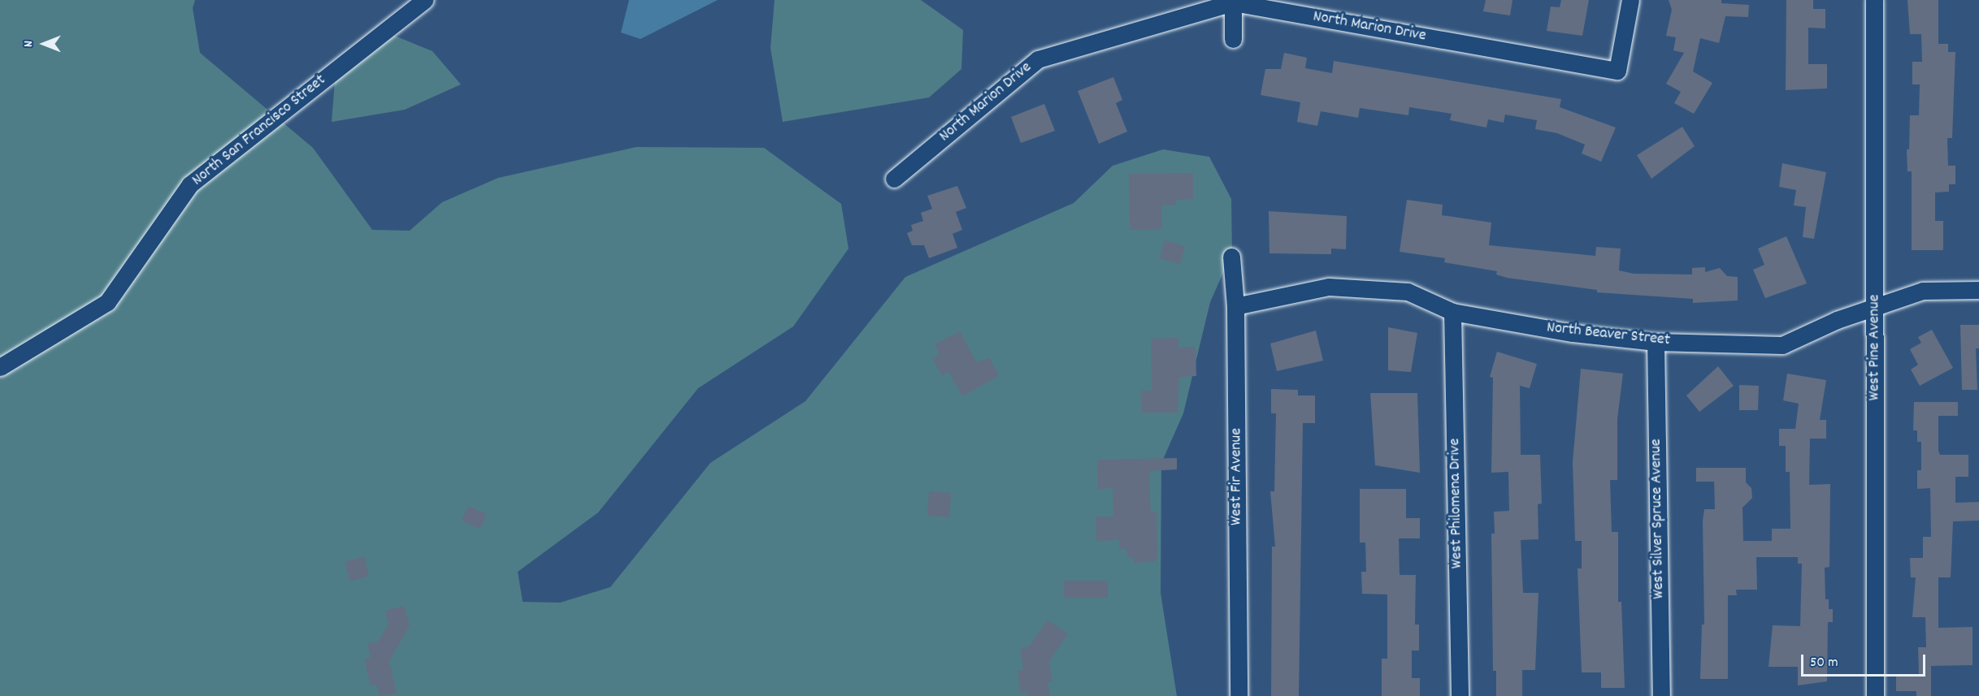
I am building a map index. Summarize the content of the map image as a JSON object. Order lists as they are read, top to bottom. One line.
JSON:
{"streets":{"street":["North Marion Drive","North San Francisco Street","North Beaver Street","West Pine Avenue","West Fir Avenue","West Philomena Drive","West Silver Spruce Avenue"]},"crossings":[["North Beaver Street","West Pine Avenue"],["North Beaver Street","West Fir Avenue"],["North Beaver Street","West Philomena Drive"],["North Beaver Street","West Silver Spruce Avenue"]],"scale_bar":"50 m","north":"left"}
